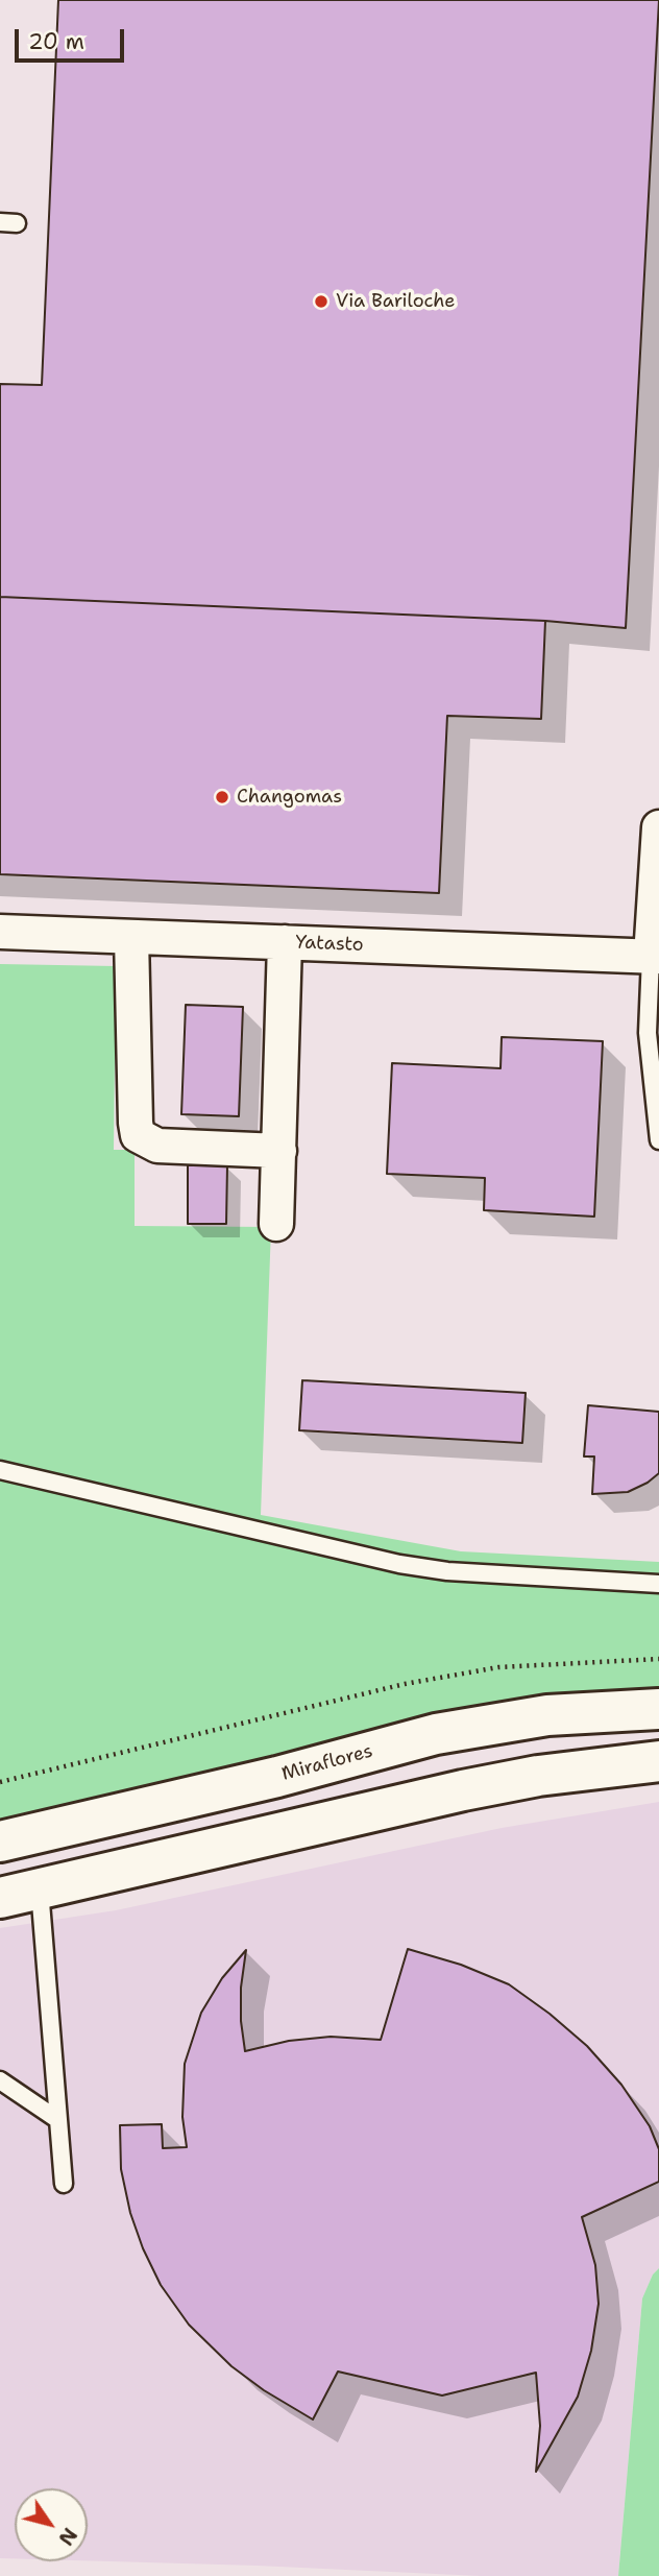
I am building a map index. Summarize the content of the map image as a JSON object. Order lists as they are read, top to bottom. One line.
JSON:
{"streets":{"street":["Yatasto","Miraflores"]},"places":["Via Bariloche","Changomas"],"scale_bar":"20 m","north":"bottom right"}
